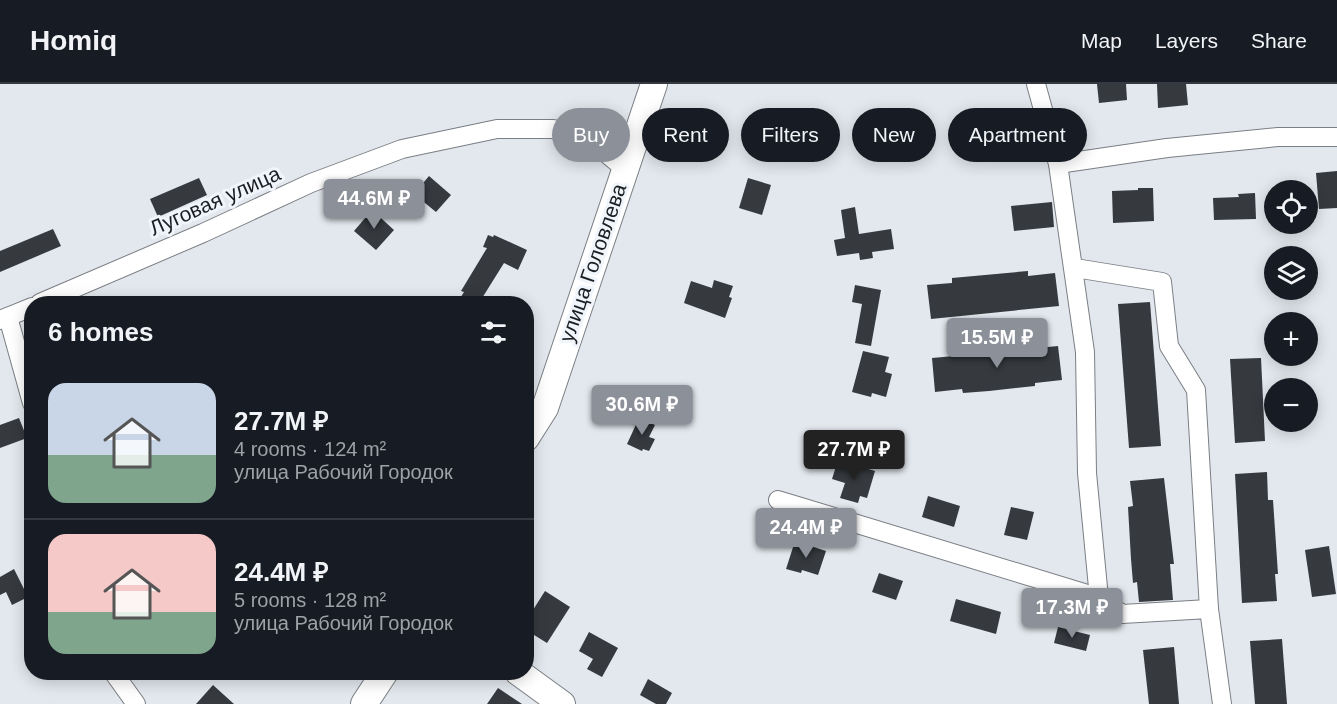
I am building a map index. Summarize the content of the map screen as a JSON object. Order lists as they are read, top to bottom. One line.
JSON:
{"streets":{"main road":["улица Головлева"],"street":["Луговая улица"]},"crossings":[["Луговая улица","улица Головлева"]],"page":{"header":"Homiq","nav":["Map","Layers","Share"],"chip":["Buy","Rent","Filters","New","Apartment"],"price":["44.6M ₽","15.5M ₽","30.6M ₽","27.7M ₽","24.4M ₽","17.3M ₽"],"map_buttons":["+","−"],"heading":"6 homes","list":[{"name":"27.7M ₽","note":"4 rooms · 124 m² · улица Рабочий Городок"},{"name":"24.4M ₽","note":"5 rooms · 128 m² · улица Рабочий Городок"}]}}
